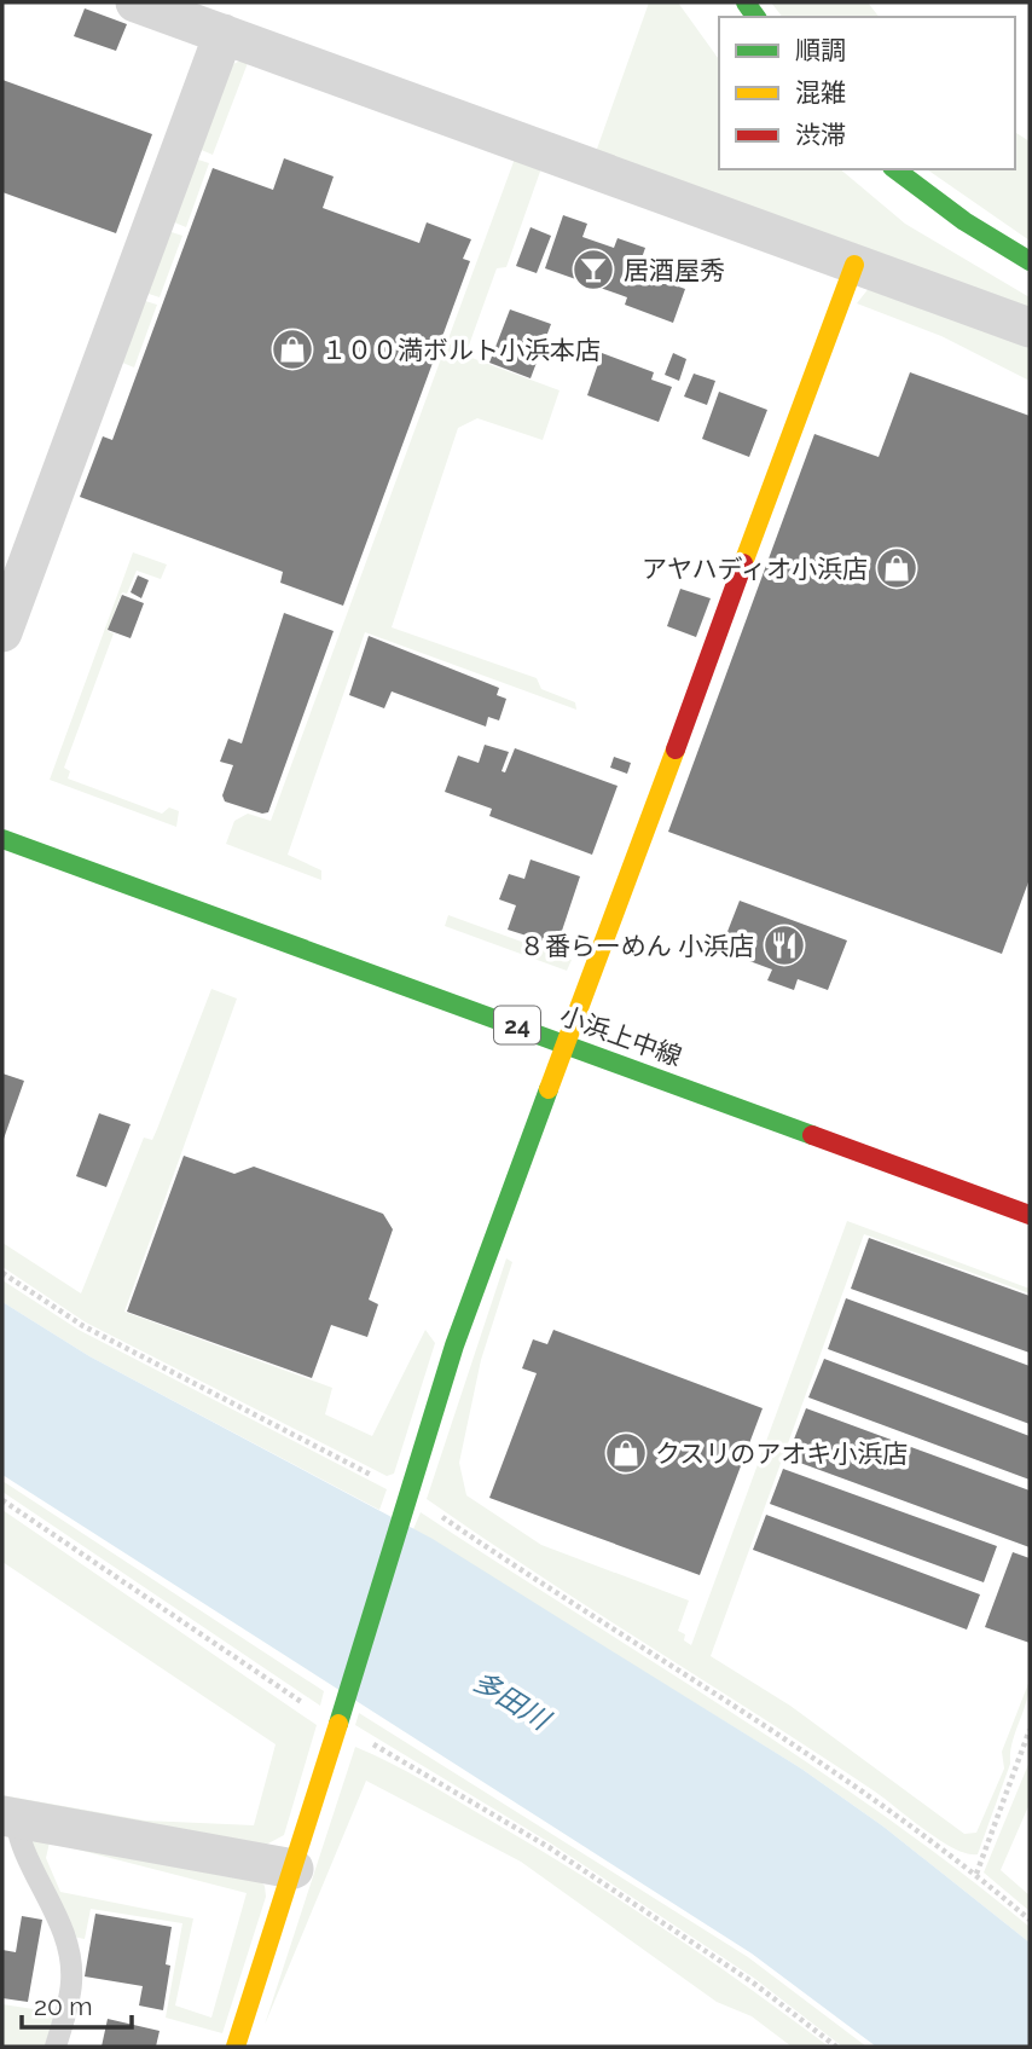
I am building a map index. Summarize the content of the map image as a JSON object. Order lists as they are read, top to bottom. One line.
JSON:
{"streets":{"street":["24","小浜上中線"]},"water":["多田川"],"places":{"bar":["居酒屋秀"],"shop":["１００満ボルト小浜本店","アヤハディオ小浜店","クスリのアオキ小浜店"],"restaurant":["８番らーめん 小浜店"]},"legend":["順調","混雑","渋滞"],"scale_bar":"20 m"}
